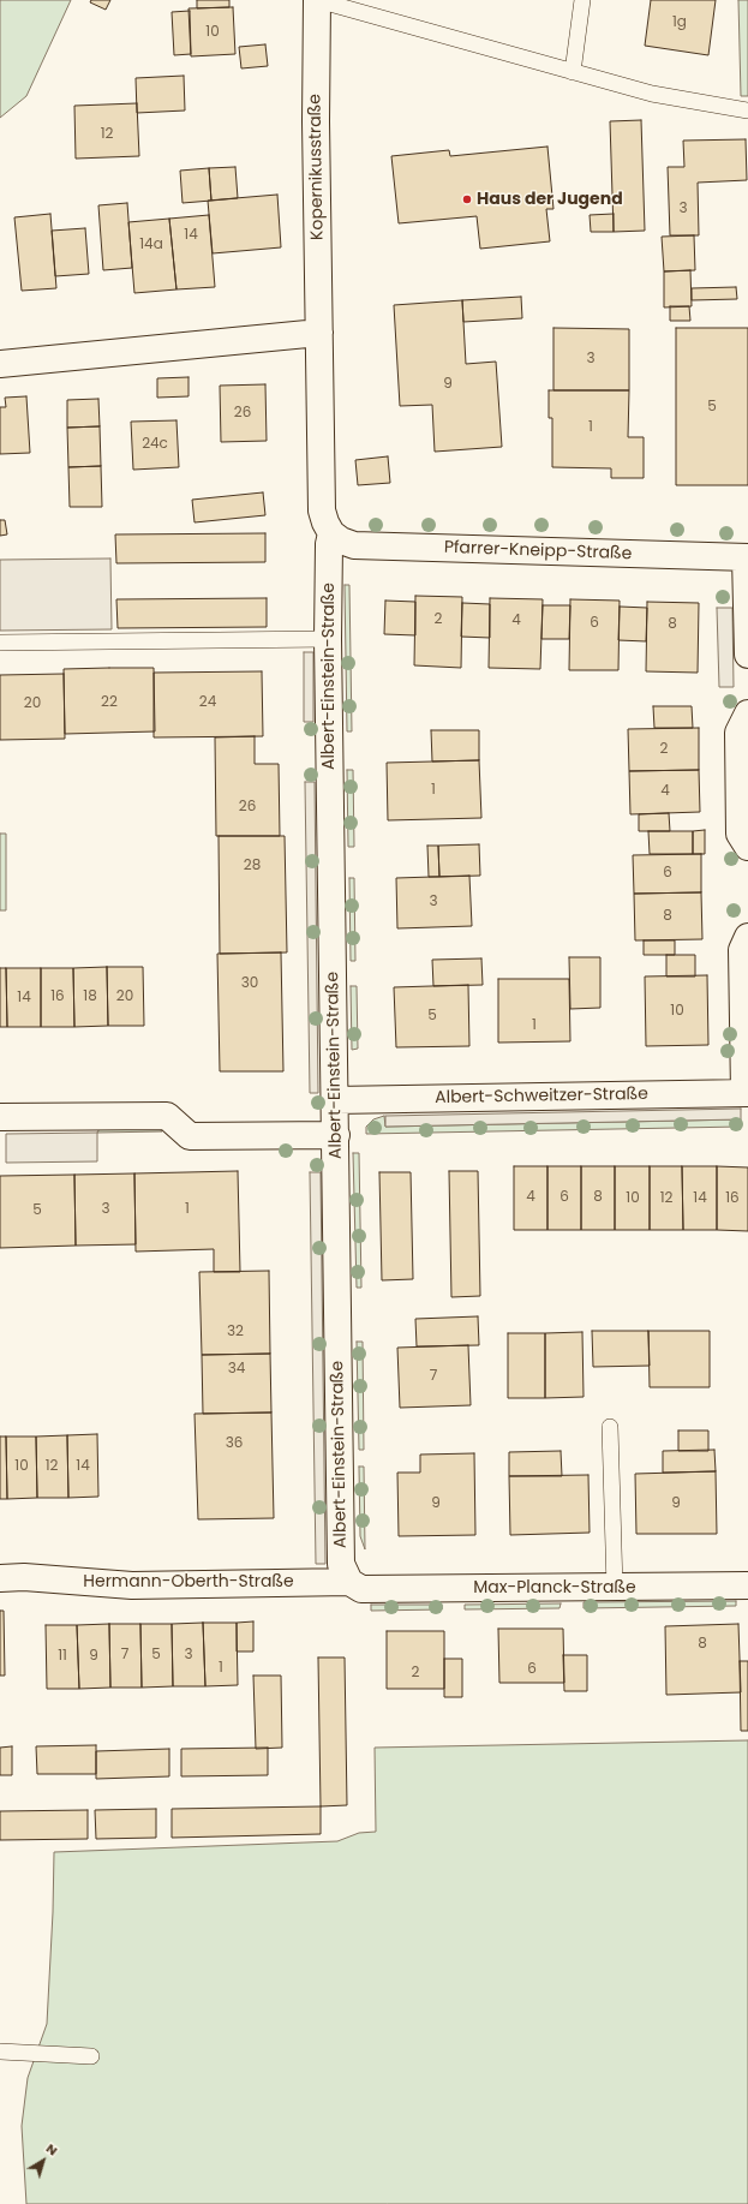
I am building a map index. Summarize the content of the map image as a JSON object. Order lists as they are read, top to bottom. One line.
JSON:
{"streets":{"street":["Kopernikusstraße","Pfarrer-Kneipp-Straße","Albert-Einstein-Straße","Albert-Schweitzer-Straße","Hermann-Oberth-Straße","Max-Planck-Straße"]},"crossings":[["Kopernikusstraße","Pfarrer-Kneipp-Straße"],["Kopernikusstraße","Albert-Einstein-Straße"],["Pfarrer-Kneipp-Straße","Albert-Einstein-Straße"],["Albert-Einstein-Straße","Albert-Schweitzer-Straße"],["Albert-Einstein-Straße","Hermann-Oberth-Straße"],["Albert-Einstein-Straße","Max-Planck-Straße"],["Hermann-Oberth-Straße","Max-Planck-Straße"]],"places":["Haus der Jugend"],"house_numbers":["1g","10","12","3","14","14a","3","9","5","26","1","24c","2","4","6","8","22","24","20","2","1","4","26","28","6","3","8","30","16","18","20","14","10","5","1","4","6","8","10","12","14","16","3","1","5","32","34","7","36","10","12","14","9","9","8","7","5","3","11","9","1","6","2"],"north":"top right"}
